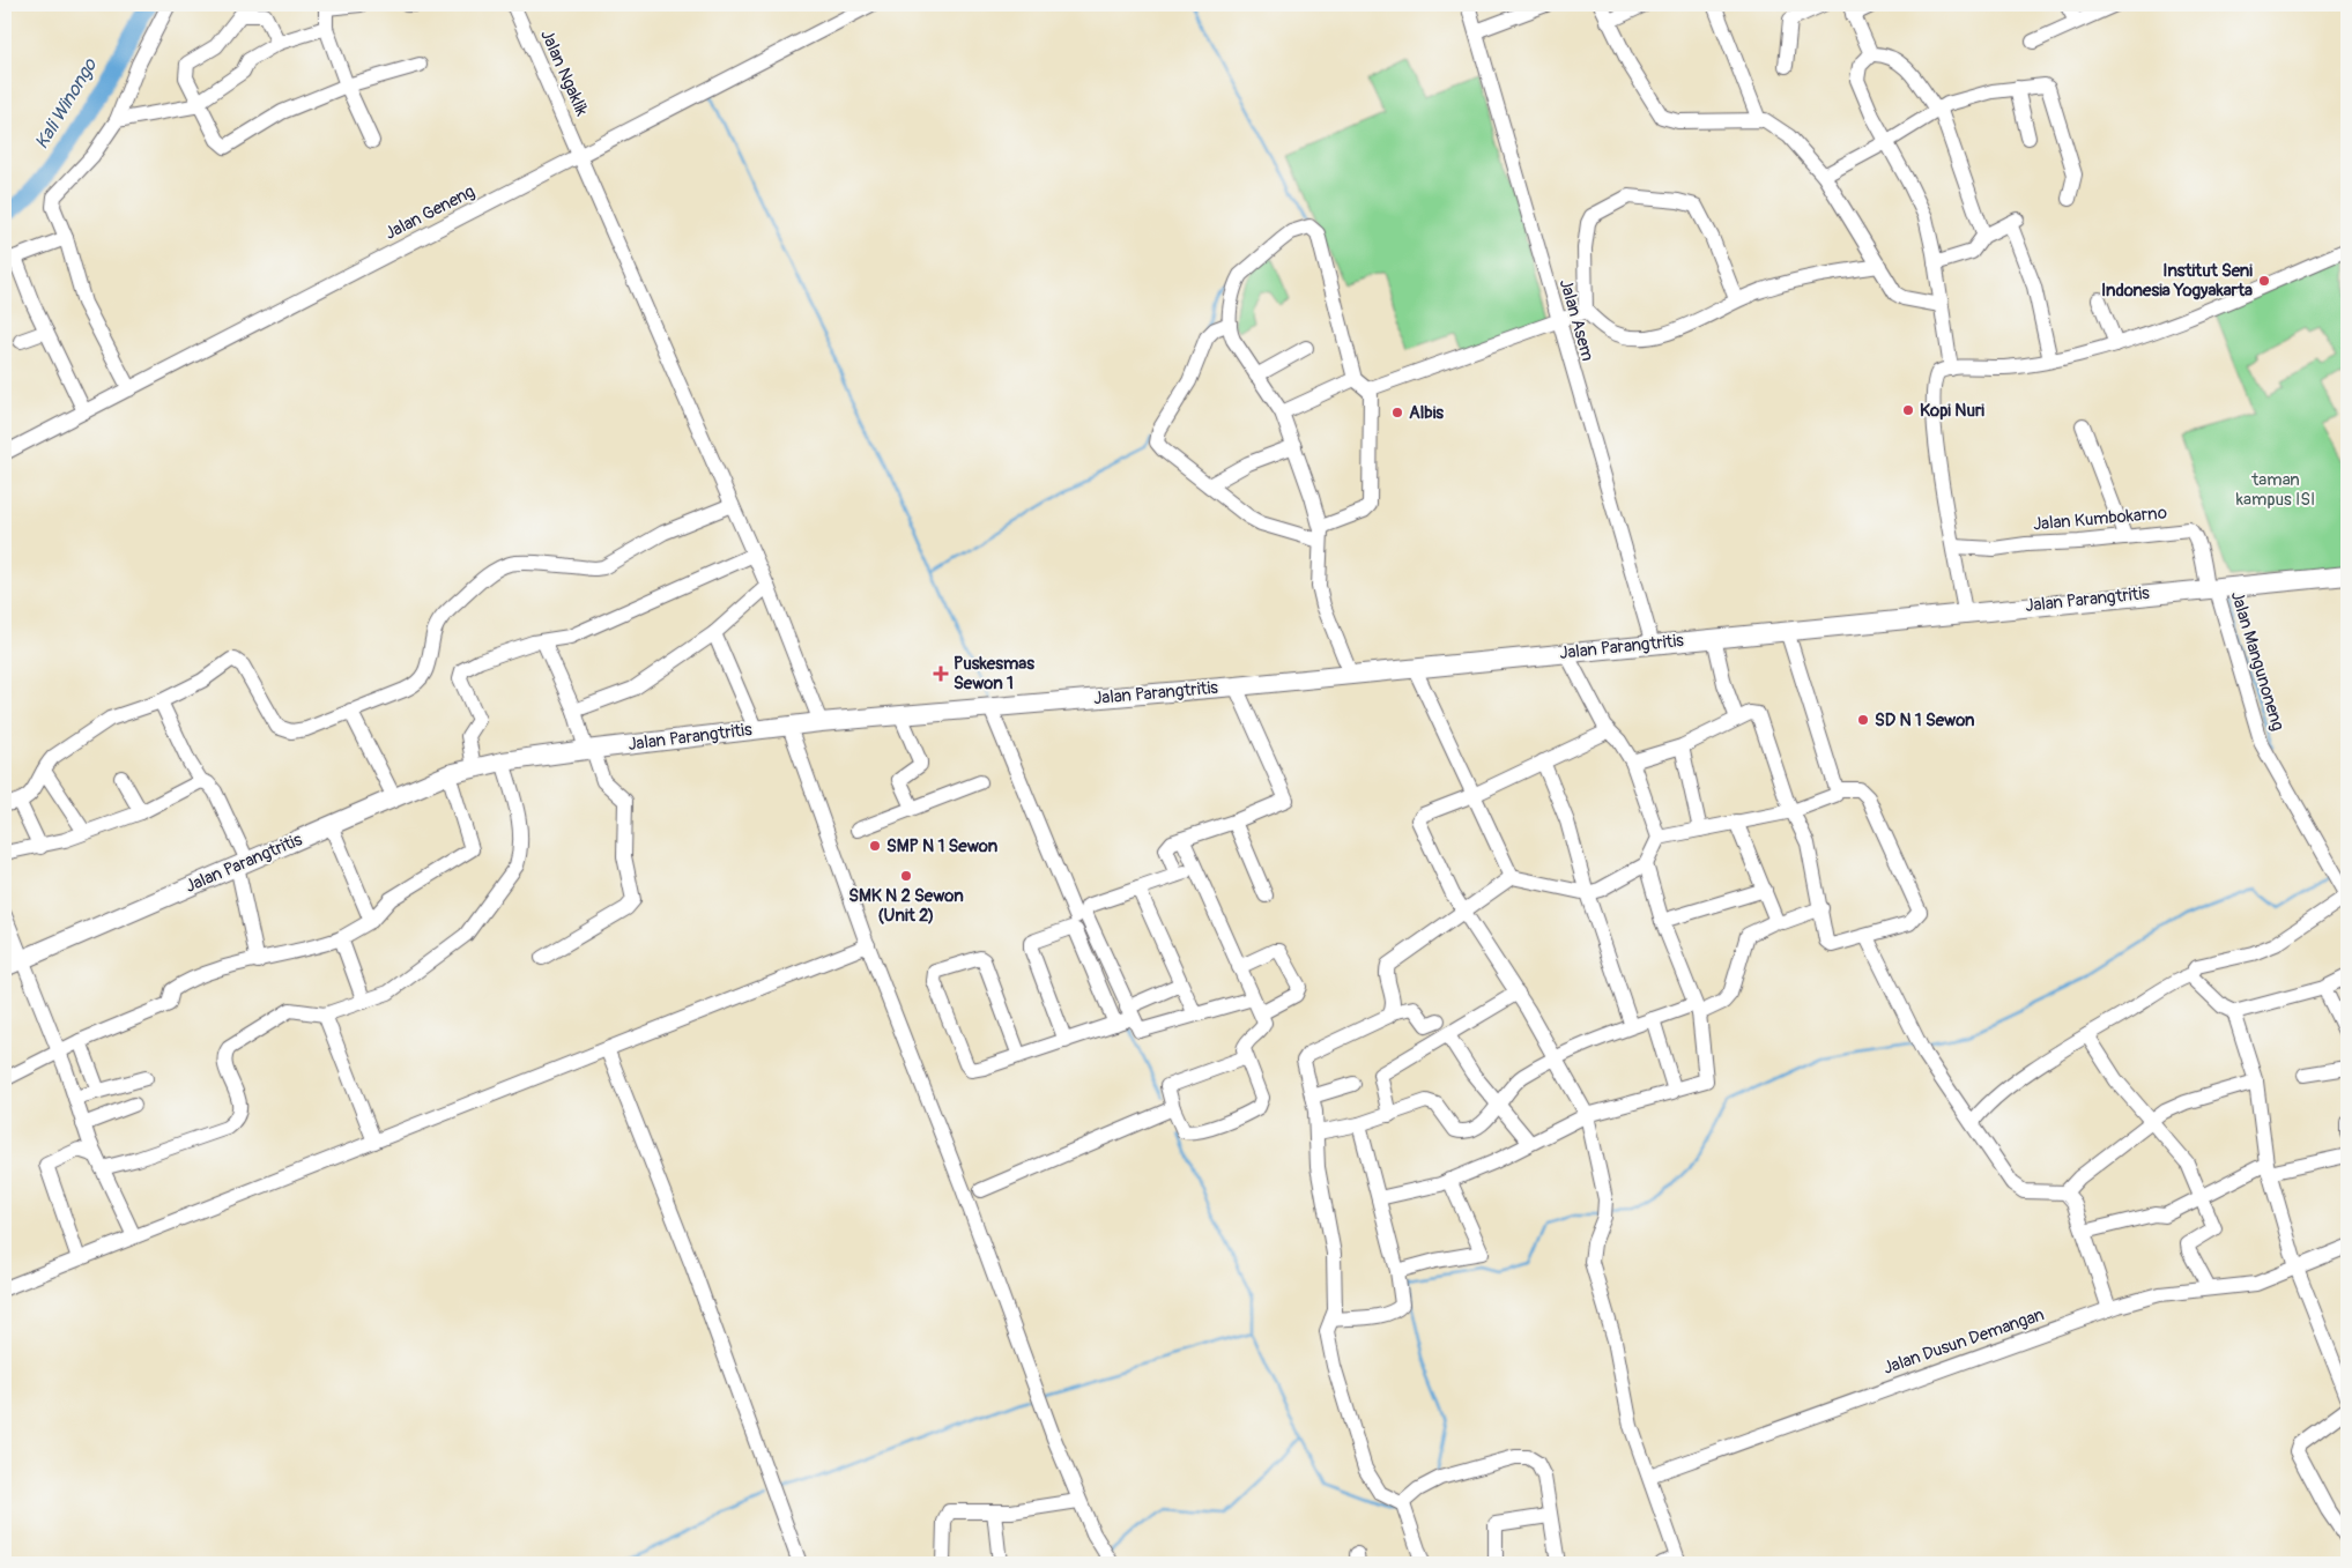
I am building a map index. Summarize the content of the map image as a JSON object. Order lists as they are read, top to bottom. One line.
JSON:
{"streets":{"main road":["Jalan Parangtritis"],"street":["Jalan Ngaklik","Jalan Geneng","Jalan Asem","Jalan Kumbokarno","Jalan Mangunoneng","Jalan Dusun Demangan"]},"crossings":[["Jalan Ngaklik","Jalan Geneng"],["Jalan Ngaklik","Jalan Parangtritis"],["Jalan Asem","Jalan Parangtritis"],["Jalan Kumbokarno","Jalan Parangtritis"],["Jalan Kumbokarno","Jalan Mangunoneng"],["Jalan Parangtritis","Jalan Mangunoneng"]],"water":["Kali Winongo"],"parks":["taman kampus ISI"],"places":{"other":["Institut Seni Indonesia Yogyakarta","Kopi Nuri","Albis","SD N 1 Sewon","SMP N 1 Sewon","SMK N 2 Sewon (Unit 2)"],"health":["Puskesmas Sewon 1"]}}
